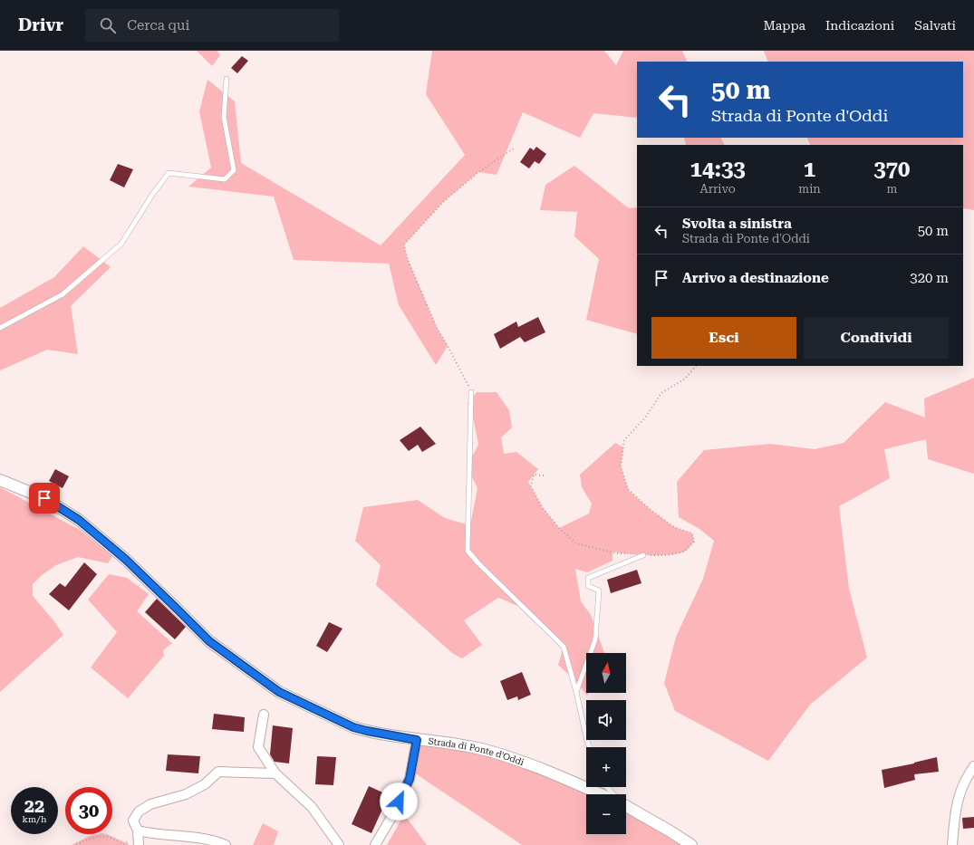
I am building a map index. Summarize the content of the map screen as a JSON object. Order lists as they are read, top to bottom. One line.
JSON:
{"streets":{"street":["Strada di Ponte d'Oddi"]},"north":"top","page":{"header":"Drivr","search":"Cerca qui","nav":["Mappa","Indicazioni","Salvati"],"turn":["50 m","Strada di Ponte d'Oddi"],"eta":["14:33","Arrivo","1","min","370","m"],"list":[{"name":"Svolta a sinistra","note":"Strada di Ponte d'Oddi","value":"50 m"},{"name":"Arrivo a destinazione","value":"320 m"}],"buttons":["Esci","Condividi"],"map_buttons":["+","−"],"speed":"22 km/h","limit":"30"}}
